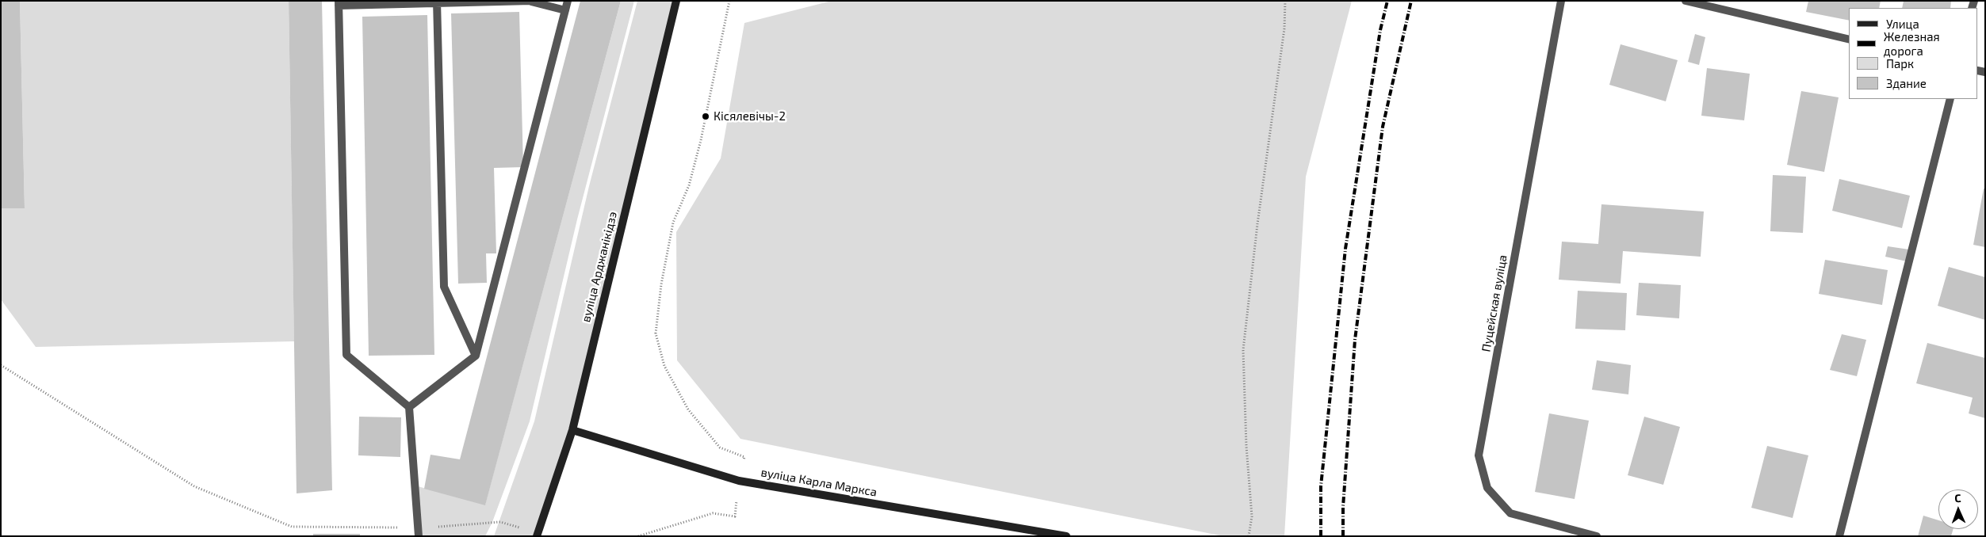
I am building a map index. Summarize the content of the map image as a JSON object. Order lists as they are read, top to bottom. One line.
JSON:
{"streets":{"main road":["вуліца Арджанікідзэ","вуліца Карла Маркса"],"street":["Пуцейская вуліца"]},"crossings":[["вуліца Арджанікідзэ","вуліца Карла Маркса"]],"places":["Кісялевічы-2"],"legend":["Улица","Железная дорога","Парк","Здание"],"north":"top"}
